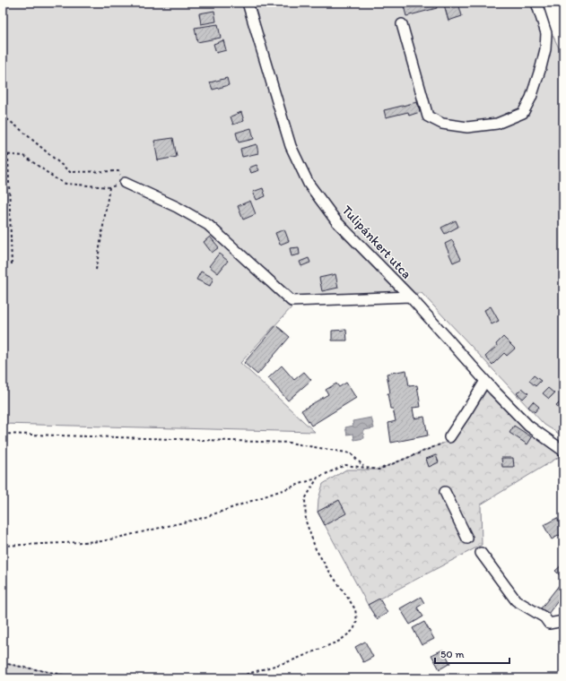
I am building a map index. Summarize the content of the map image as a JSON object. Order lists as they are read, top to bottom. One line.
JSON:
{"streets":{"street":["Tulipánkert utca"]},"scale_bar":"50 m"}
